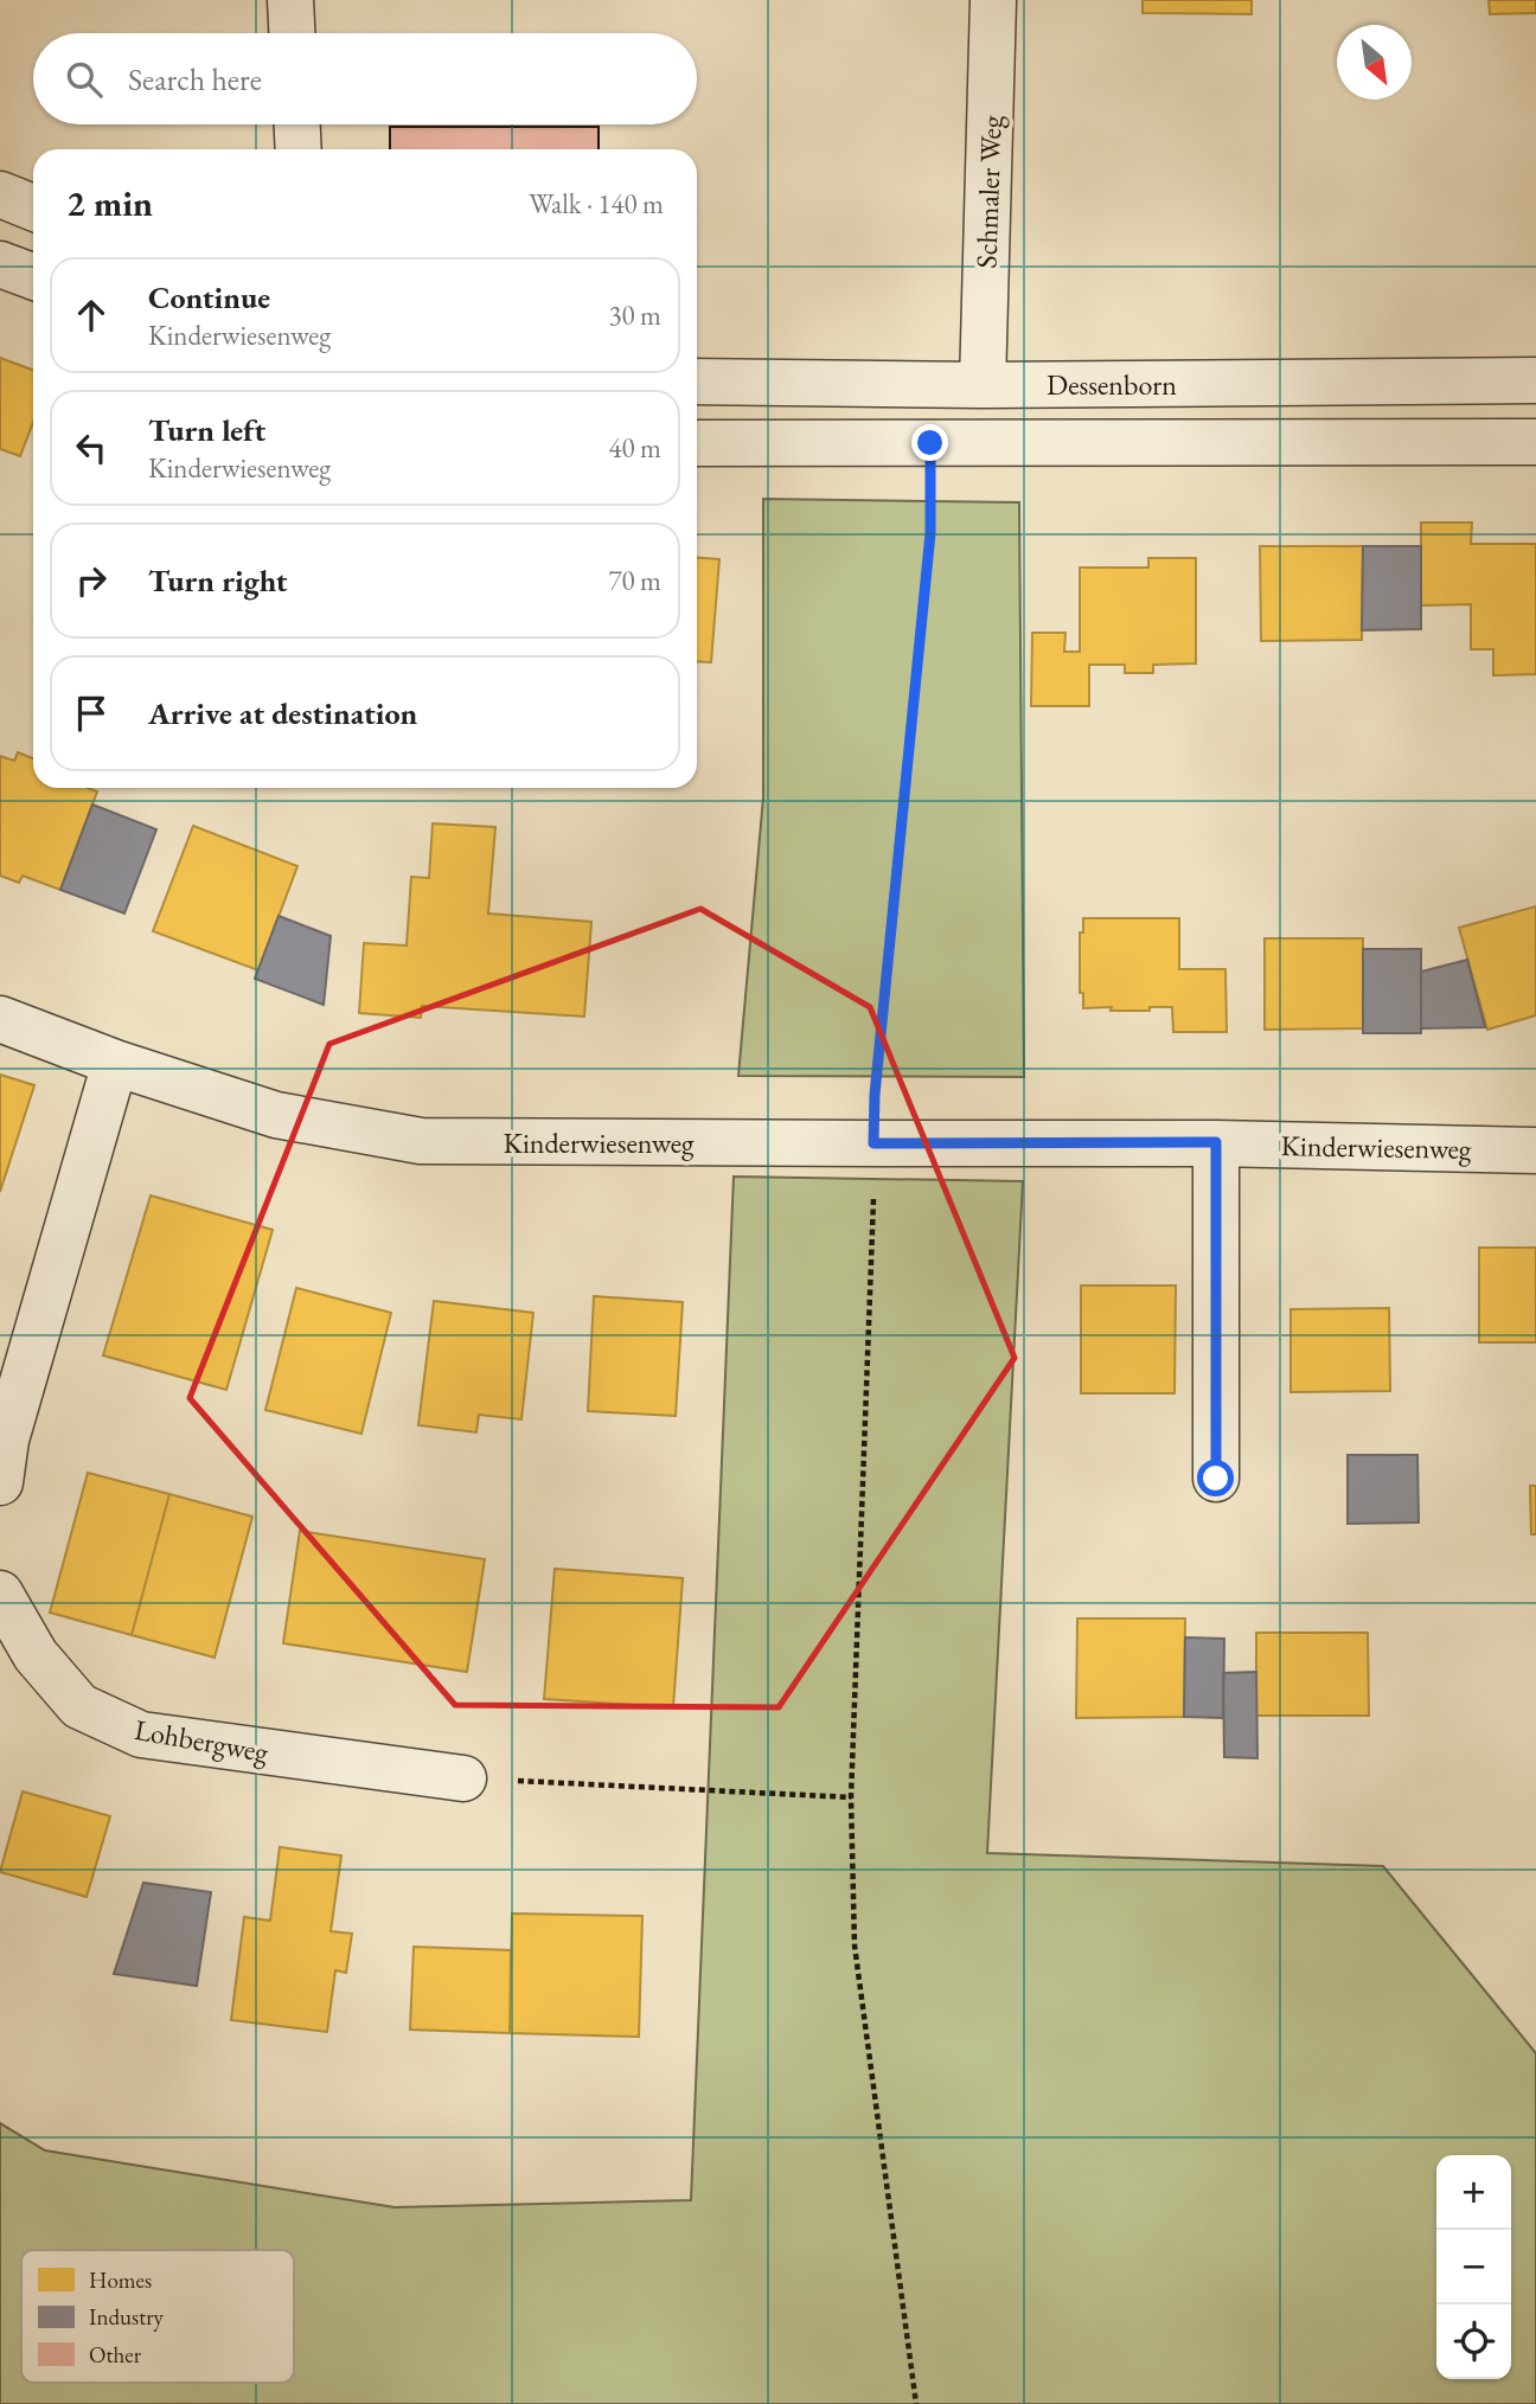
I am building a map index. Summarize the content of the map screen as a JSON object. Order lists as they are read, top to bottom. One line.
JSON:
{"streets":{"street":["Schmaler Weg","Dessenborn","Kinderwiesenweg","Lohbergweg"]},"crossings":[["Schmaler Weg","Dessenborn"]],"legend":["Homes","Industry","Other"],"north":"bottom right","page":{"search":"Search here","heading":["2 min","Walk · 140 m"],"list":[["Continue","Kinderwiesenweg","30 m"],["Turn left","Kinderwiesenweg","40 m"],["Turn right","70 m"],"Arrive at destination"],"map_buttons":["+","−"]}}
